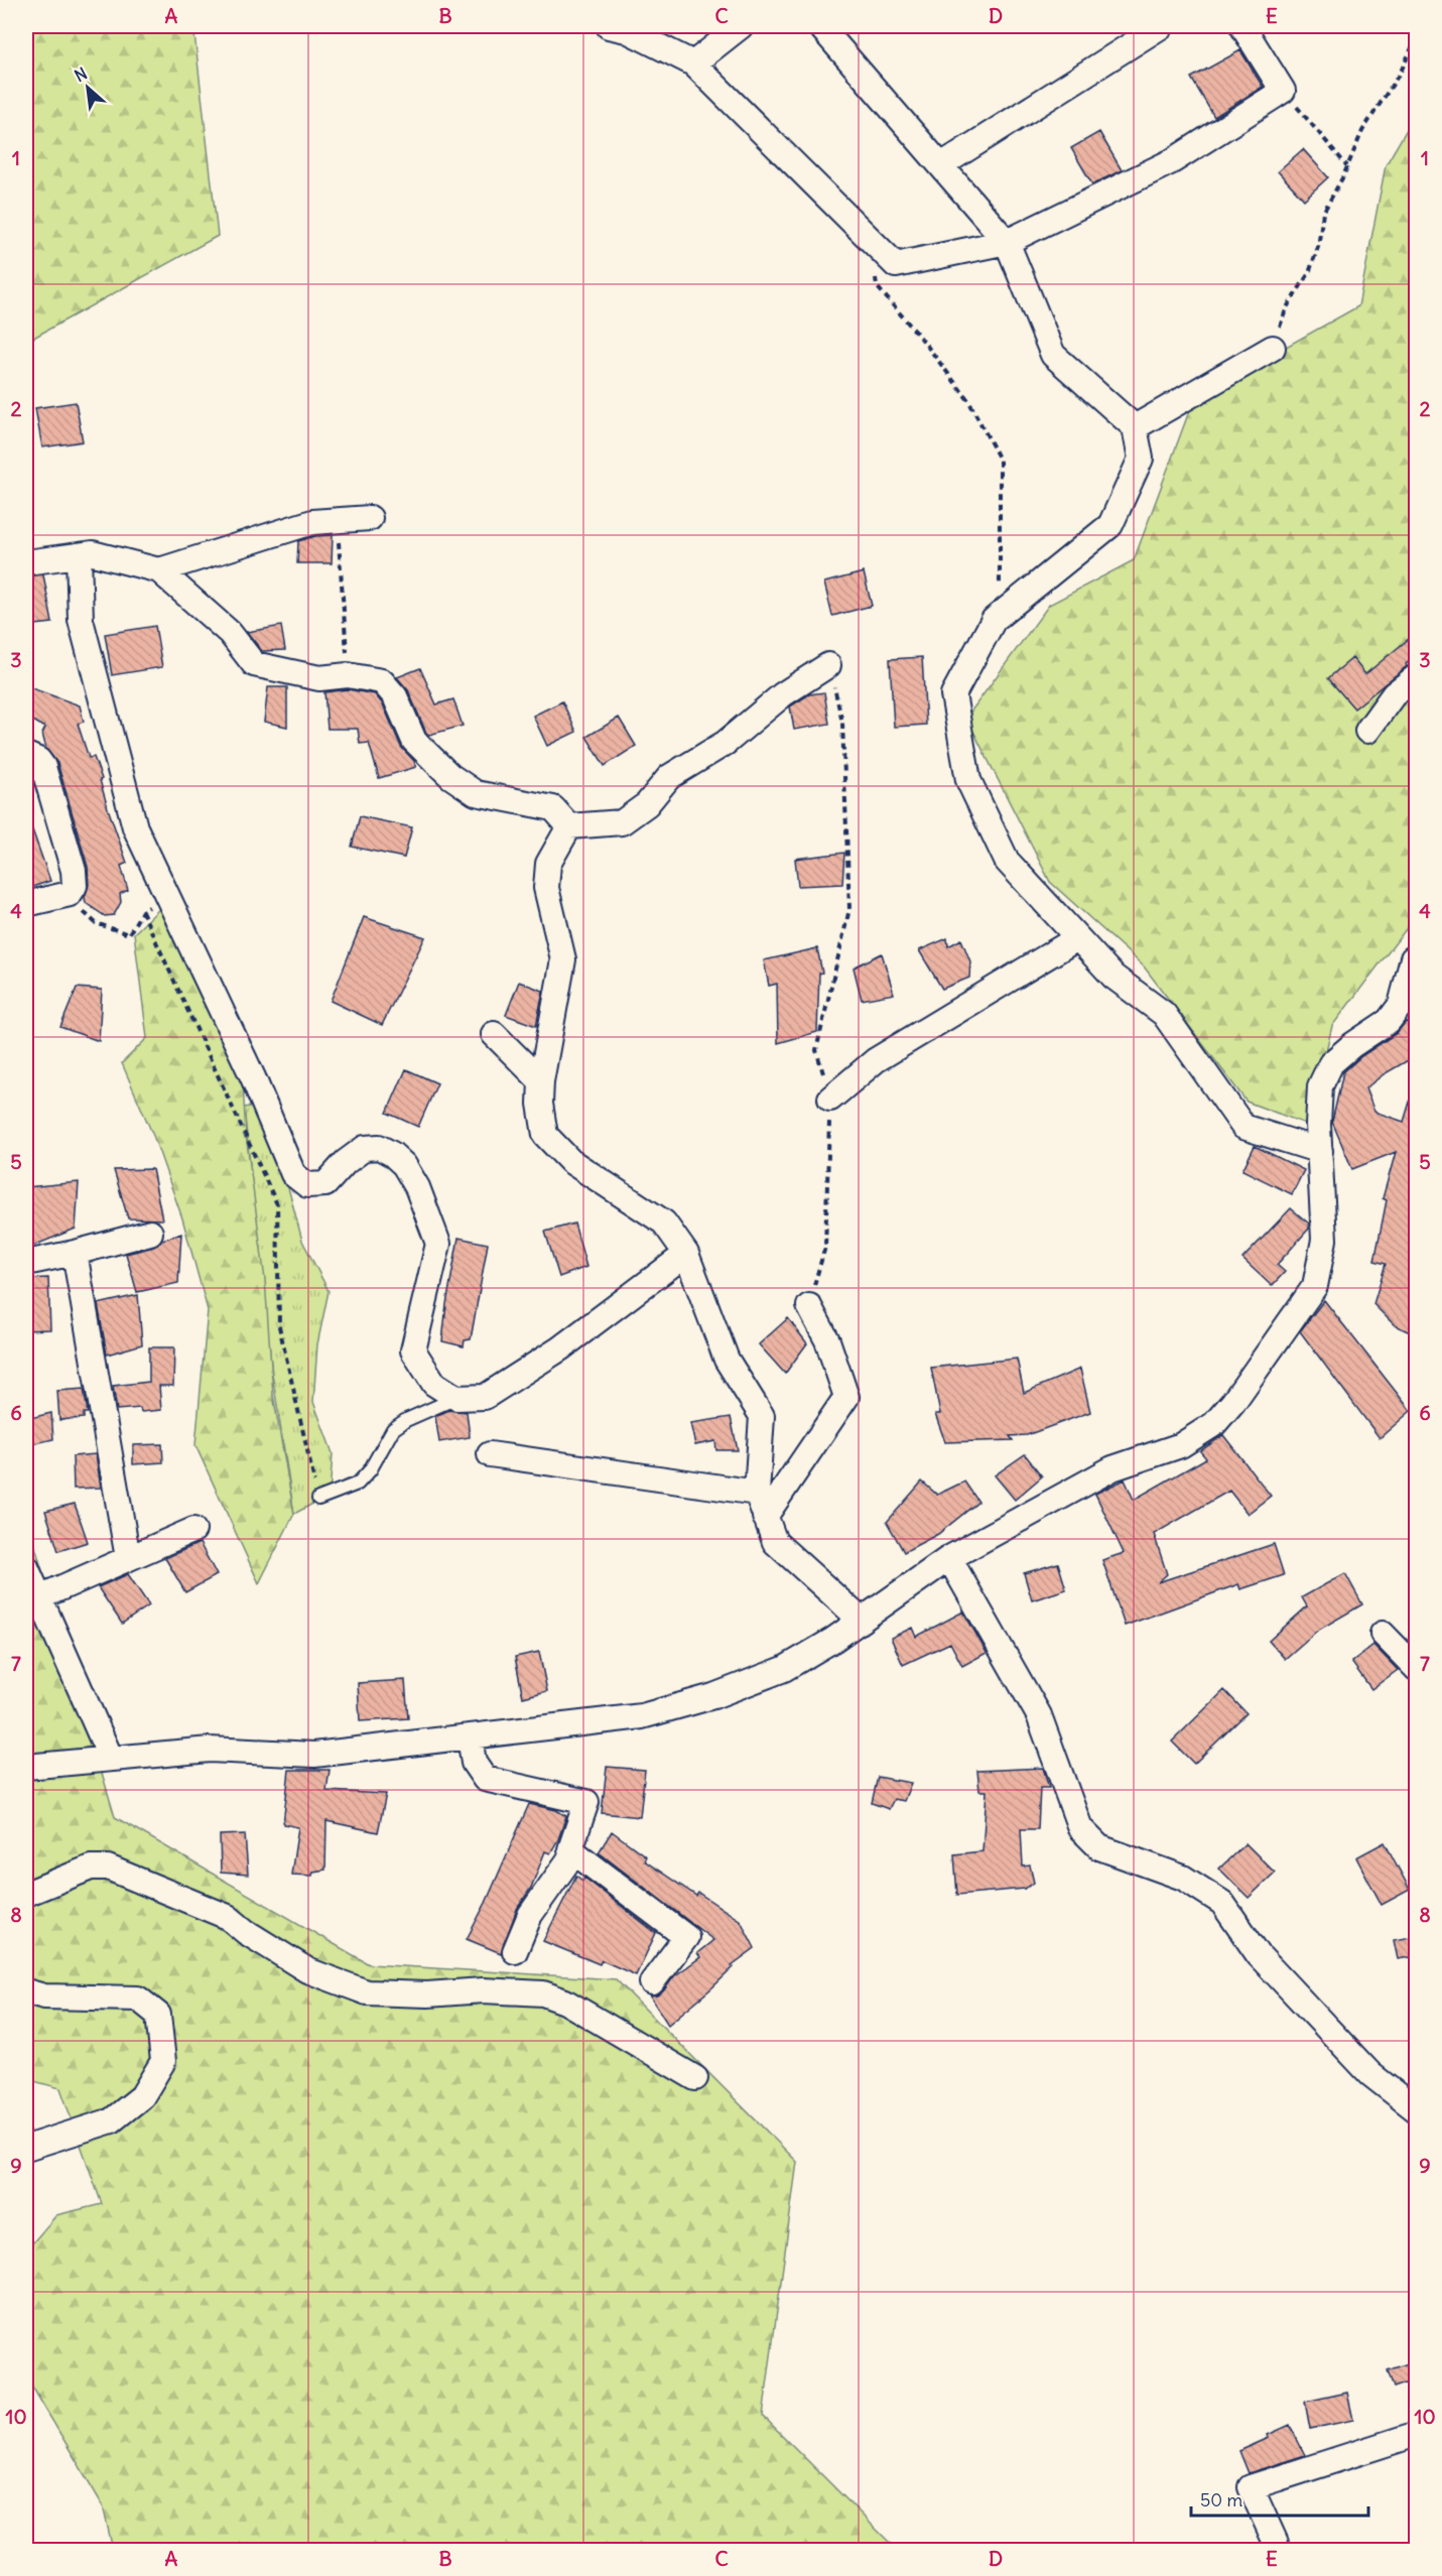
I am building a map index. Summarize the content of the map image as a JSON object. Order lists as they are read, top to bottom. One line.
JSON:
{"scale_bar":"50 m","north":"top left","grid":{"columns":["A","B","C","D","E"],"rows":["1","2","3","4","5","6","7","8","9","10"]}}
